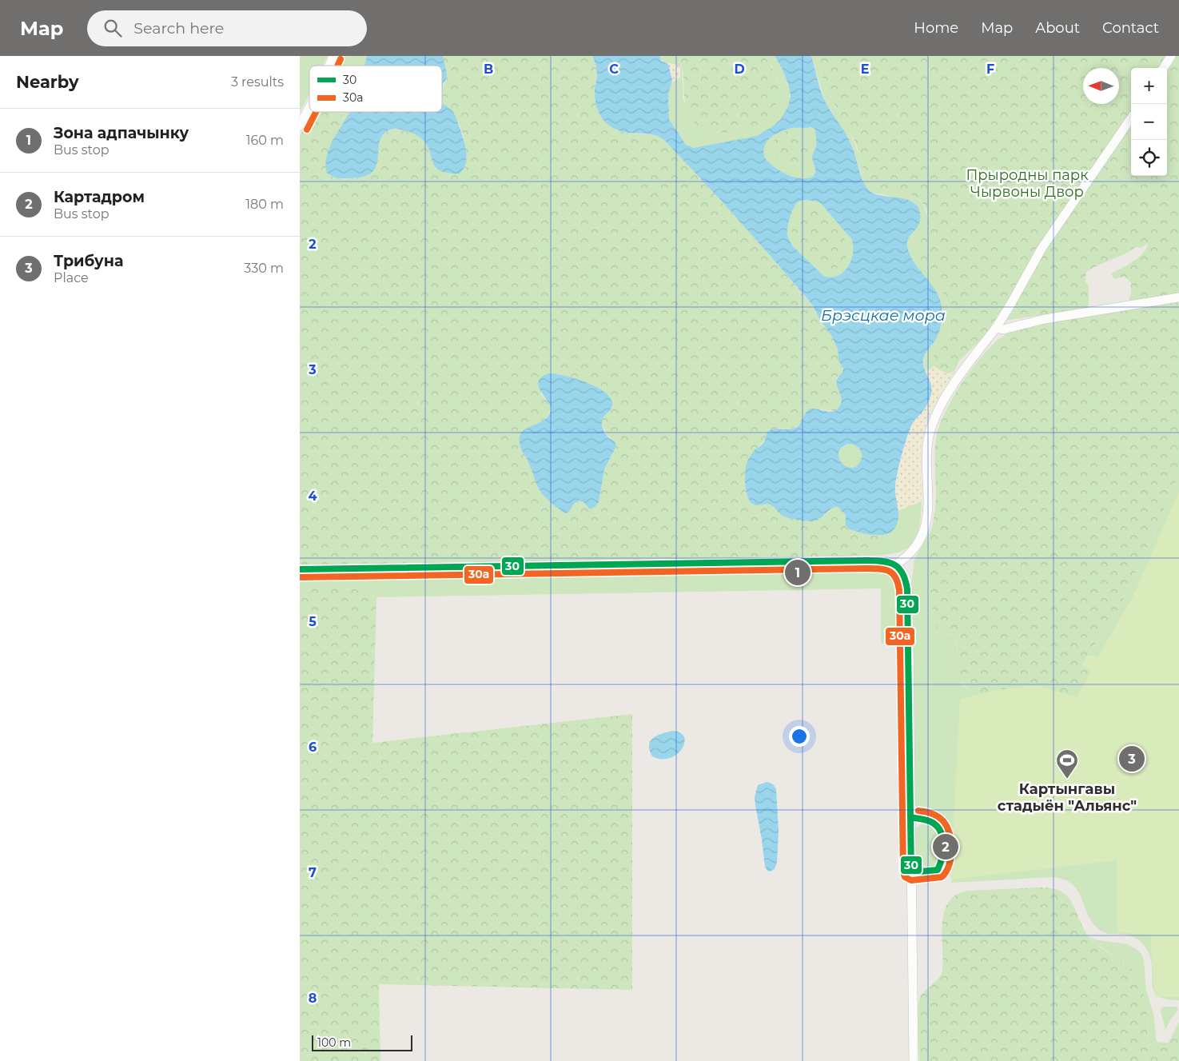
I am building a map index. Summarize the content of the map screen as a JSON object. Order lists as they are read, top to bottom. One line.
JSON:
{"water":["Брэсцкае мора"],"parks":["Прыродны парк Чырвоны Двор"],"places":{"sports":["Картынгавы стадыён \"Альянс\""]},"lines":["transit line 30а","transit line 30"],"legend":["30","30а"],"scale_bar":"100 m","north":"left","page":{"header":"Map","search":"Search here","nav":["Home","Map","About","Contact"],"heading":["Nearby","3 results"],"map_buttons":["+","−"],"list":[{"mark":"1","name":"Зона адпачынку","note":"Bus stop","value":"160 m"},{"mark":"2","name":"Картадром","note":"Bus stop","value":"180 m"},{"mark":"3","name":"Трибуна","note":"Place","value":"330 m"}],"pins":["1","3","2"],"scale":"100 m"},"grid":{"columns":["B","C","D","E","F"],"rows":["2","3","4","5","6","7","8"]}}
